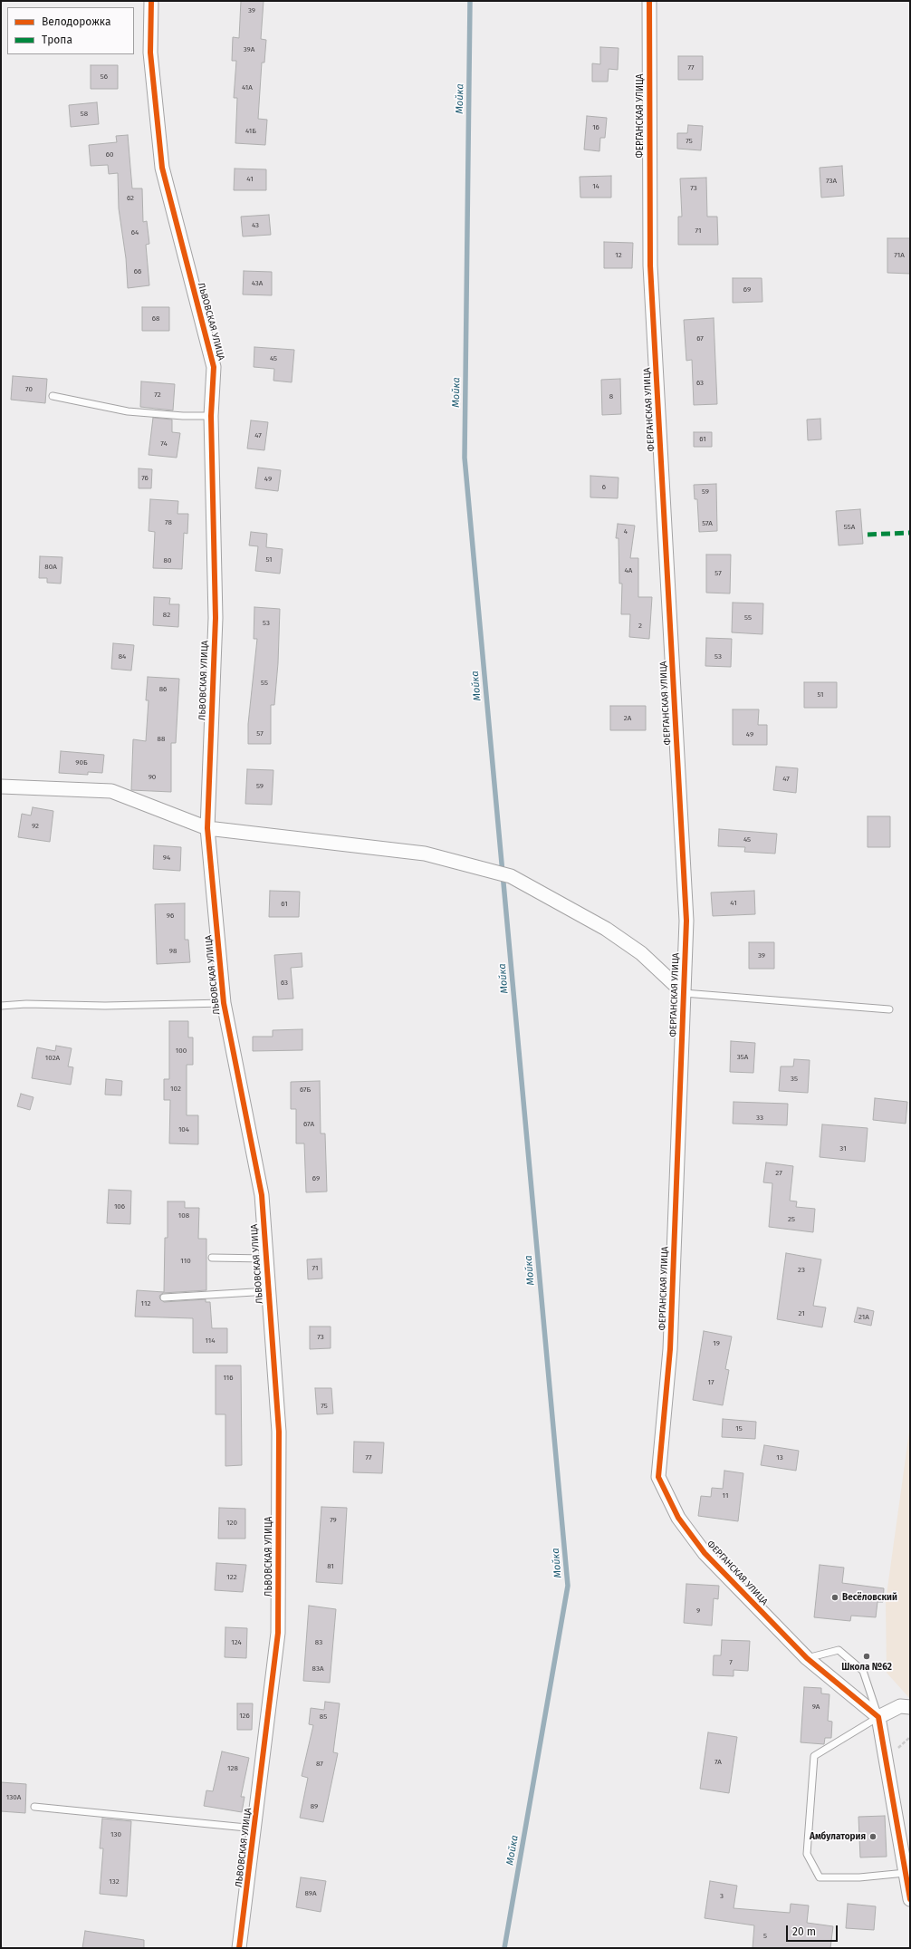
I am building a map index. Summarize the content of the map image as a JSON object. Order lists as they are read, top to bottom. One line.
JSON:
{"streets":{"street":["ФЕРГАНСКАЯ УЛИЦА","ЛЬВОВСКАЯ УЛИЦА"]},"water":["Мойка"],"places":["Весёловский","Школа №62","Амбулатория"],"house_numbers":["39","39А","77","56","41А","58","16","41Б","75","60","41","73А","14","73","62","43","71","64","12","71А","66","43А","69","68","67","45","63","70","72","8","47","61","74","76","49","6","59","78","57А","55А","4","51","80","80А","4А","57","82","55","53","2","84","53","55","86","51","2А","57","49","88","90Б","90","47","59","92","45","94","41","61","96","98","39","63","100","35А","102А","35","102","67Б","33","67А","104","31","27","69","106","108","25","110","71","23","112","21","21А","73","114","19","116","17","75","15","77","13","11","79","120","81","122","9","124","83","7","83А","9А","126","85","7А","87","128","130А","89","130","132","89А","3","5"],"legend":["Велодорожка","Тропа"],"scale_bar":"20 m"}
